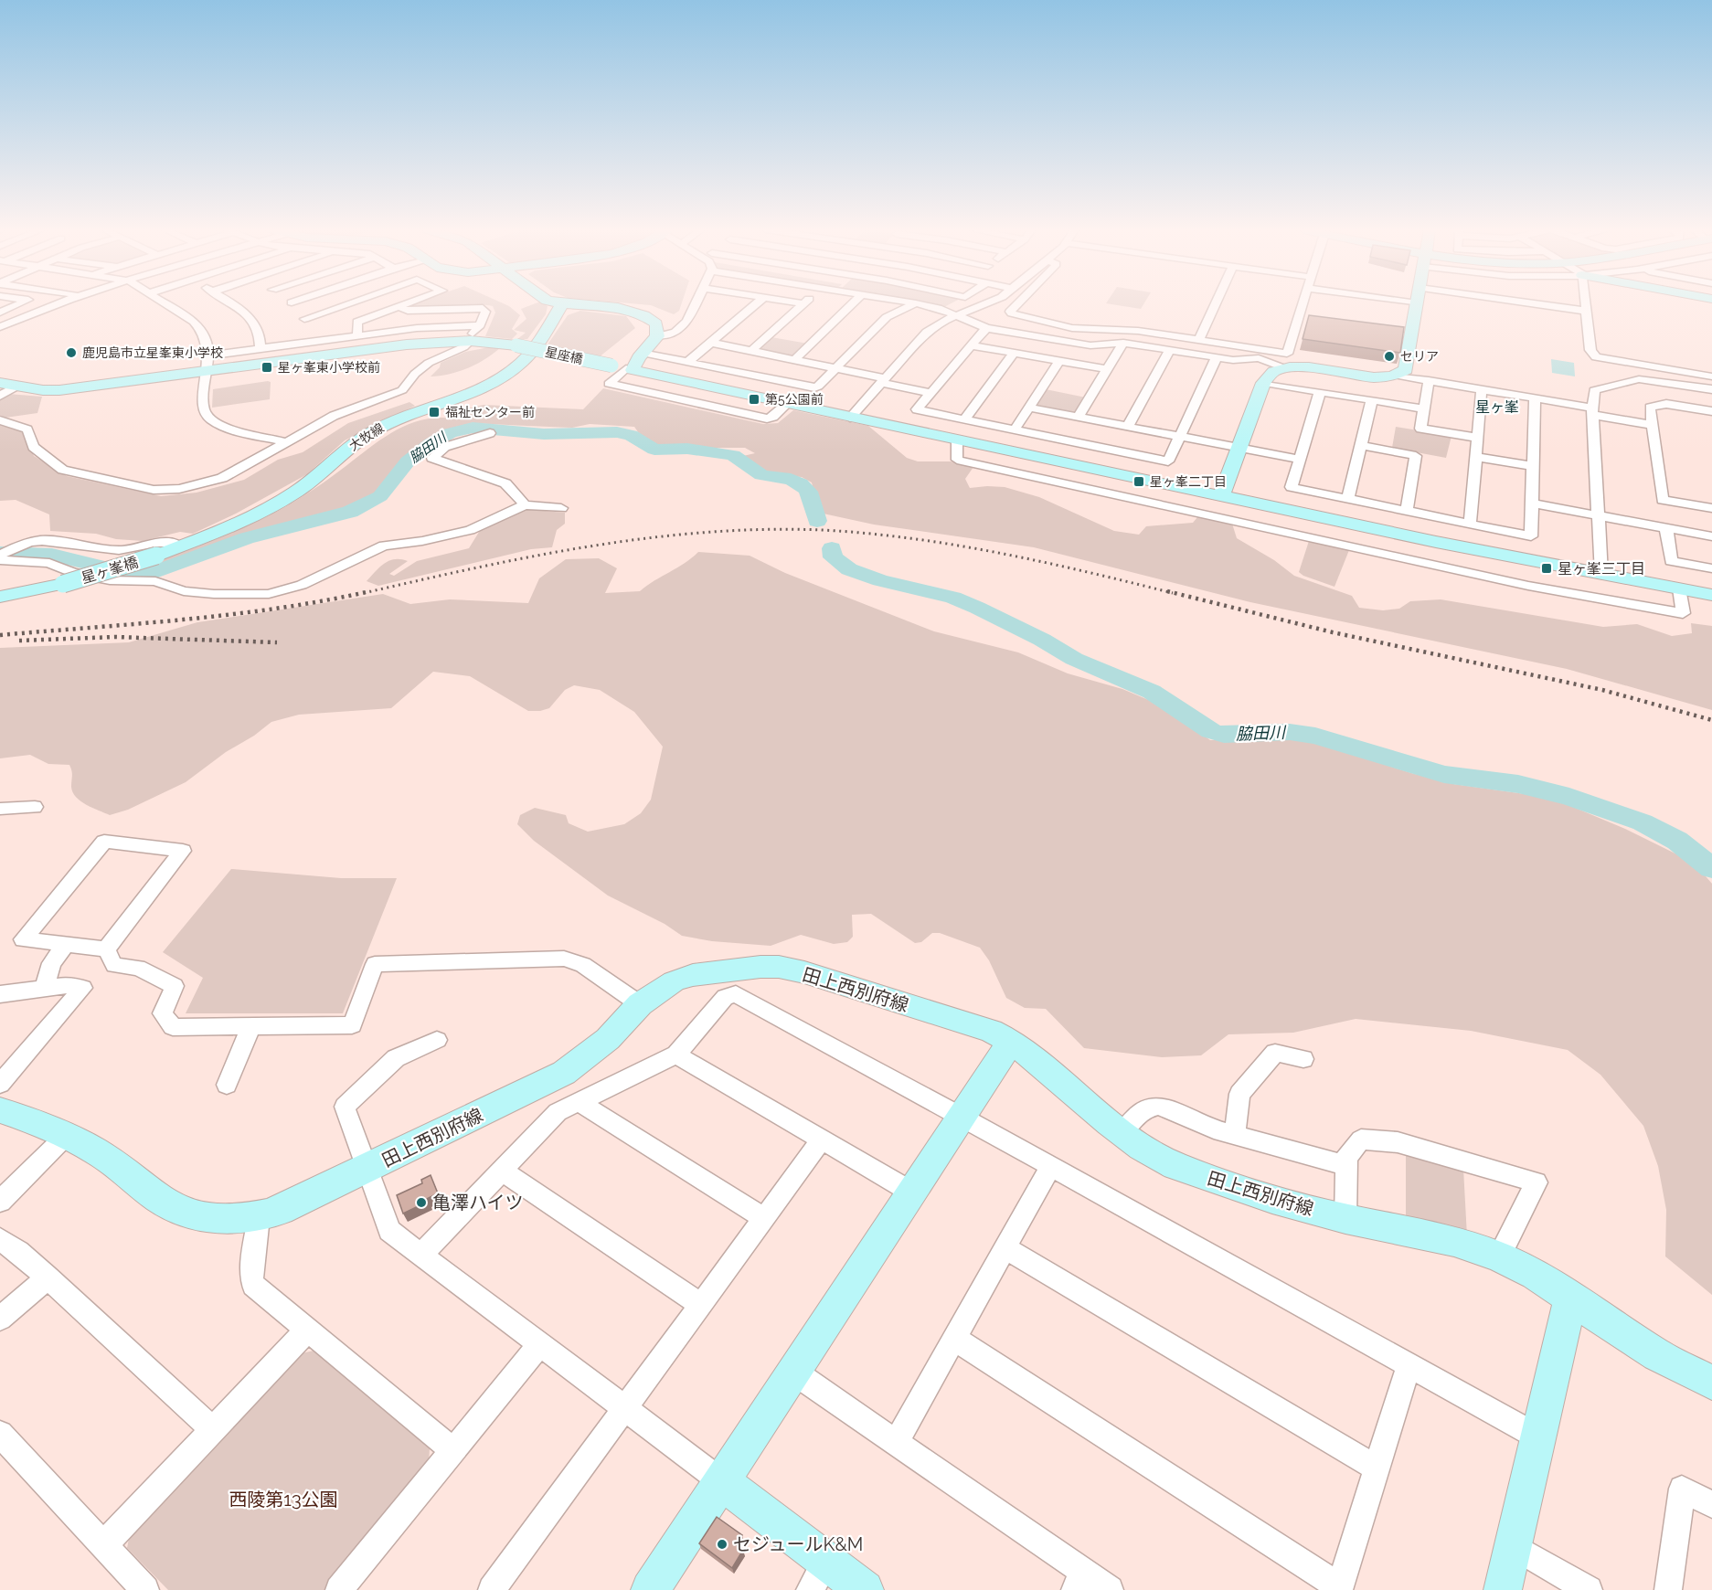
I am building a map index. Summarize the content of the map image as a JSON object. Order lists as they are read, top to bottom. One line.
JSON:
{"streets":{"street":["星座橋","大牧線","星ヶ峯橋","田上西別府線"]},"crossings":[["大牧線","星ヶ峯橋"]],"districts":["星ヶ峯"],"water":["脇田川"],"parks":["西陵第13公園"],"places":{"other":["鹿児島市立星峯東小学校","セリア","亀澤ハイツ","セジュールK&M"],"transit":["星ヶ峯東小学校前","第5公園前","福祉センター前","星ヶ峯二丁目","星ヶ峯三丁目"]}}
